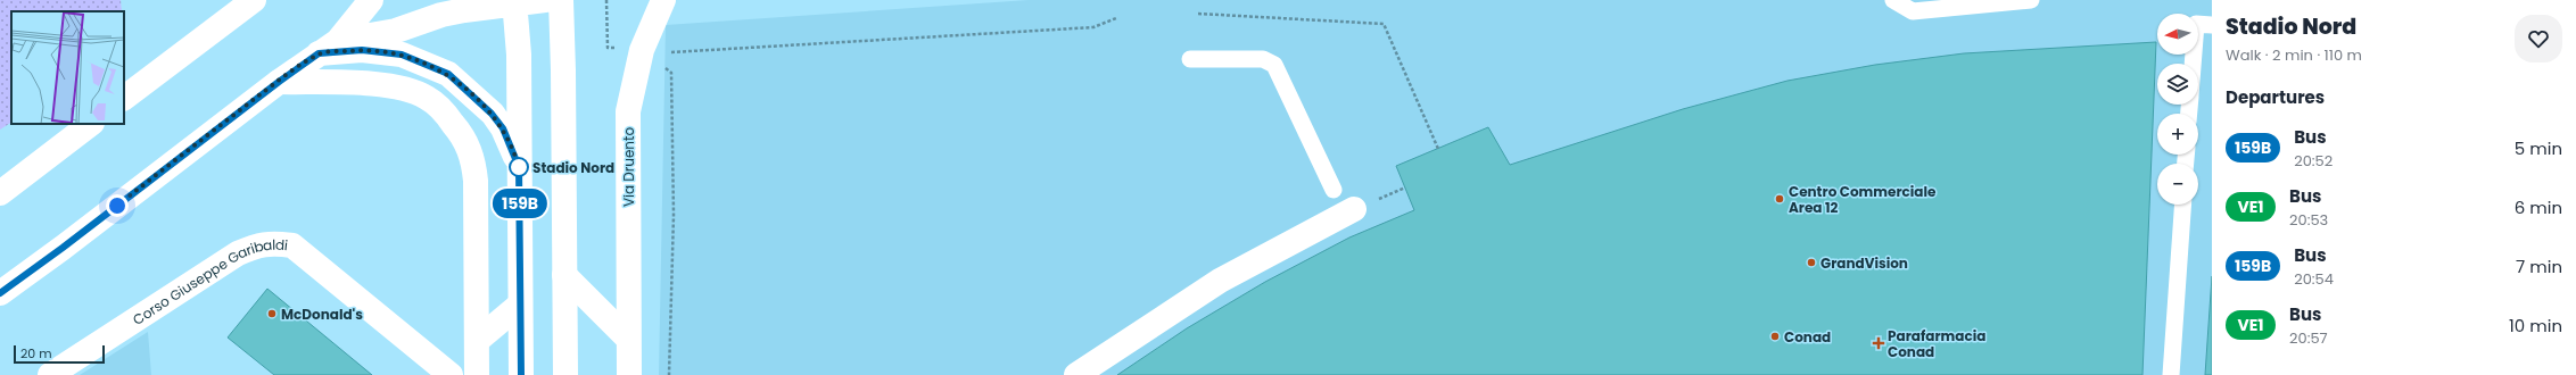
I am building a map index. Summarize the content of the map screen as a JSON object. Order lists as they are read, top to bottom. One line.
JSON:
{"streets":{"street":["Via Druento","Corso Giuseppe Garibaldi"]},"places":{"other":["Stadio Nord","Centro Commerciale Area 12","GrandVision","McDonald's","Conad"],"health":["Parafarmacia Conad"]},"lines":["bus line 159B"],"scale_bar":"20 m","north":"left","page":{"on_map":"159B","heading":[["Stadio Nord","Walk · 2 min · 110 m"],"Departures"],"map_buttons":["+","−"],"list":[{"mark":"159B","name":"Bus","note":"20:52","value":"5 min"},{"mark":"VE1","name":"Bus","note":"20:53","value":"6 min"},{"mark":"159B","name":"Bus","note":"20:54","value":"7 min"},{"mark":"VE1","name":"Bus","note":"20:57","value":"10 min"}],"scale":"20 m"}}
